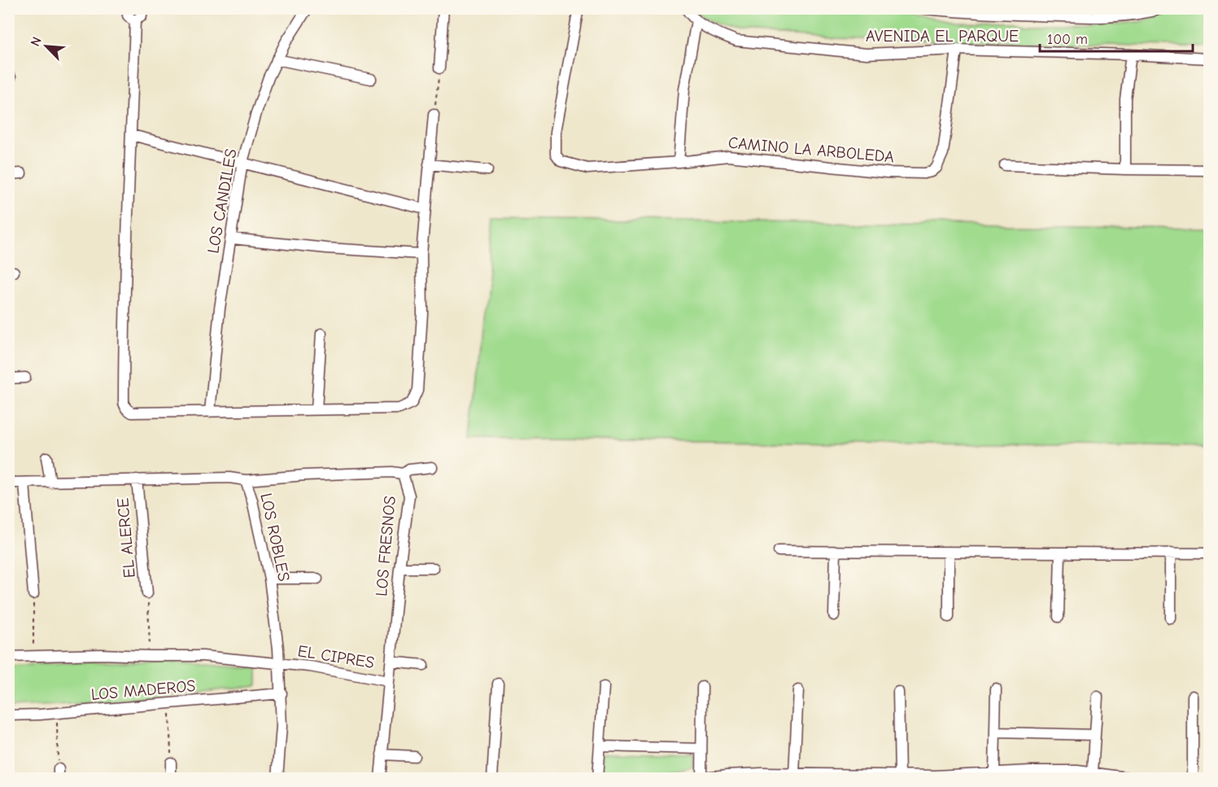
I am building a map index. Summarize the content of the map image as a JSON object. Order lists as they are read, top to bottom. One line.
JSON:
{"streets":{"street":["AVENIDA EL PARQUE","CAMINO LA ARBOLEDA","LOS CANDILES","LOS ROBLES","EL ALERCE","LOS FRESNOS","EL CIPRES","LOS MADEROS"]},"crossings":[["AVENIDA EL PARQUE","CAMINO LA ARBOLEDA"],["LOS ROBLES","EL ALERCE"],["LOS ROBLES","LOS FRESNOS"],["LOS ROBLES","EL CIPRES"],["LOS ROBLES","LOS MADEROS"],["LOS FRESNOS","EL CIPRES"],["EL CIPRES","LOS MADEROS"]],"scale_bar":"100 m","north":"top left"}
